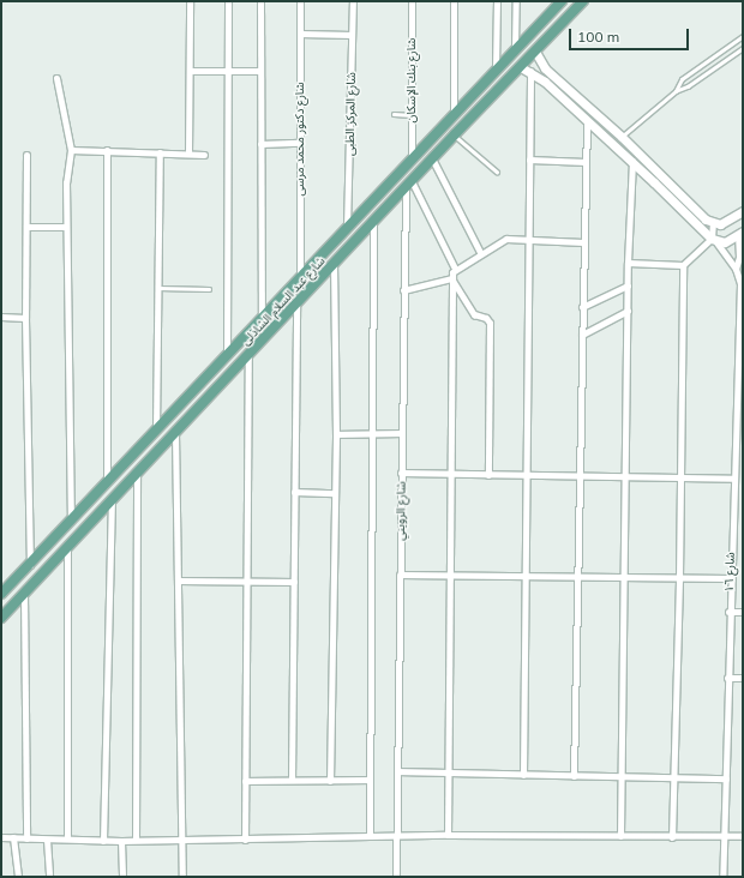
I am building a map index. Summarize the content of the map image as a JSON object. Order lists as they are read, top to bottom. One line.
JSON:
{"streets":{"main road":["شارع عبد السلام الشاذلى"],"street":["شارع بنك الإسكان","شارع المركز الطبى","شارع دكتور محمد مرسى","شارع الرويني","شارع ١٦"]},"crossings":[["شارع بنك الإسكان","شارع عبد السلام الشاذلى"],["شارع المركز الطبى","شارع عبد السلام الشاذلى"],["شارع دكتور محمد مرسى","شارع عبد السلام الشاذلى"],["شارع عبد السلام الشاذلى","شارع الرويني"]],"scale_bar":"100 m"}
